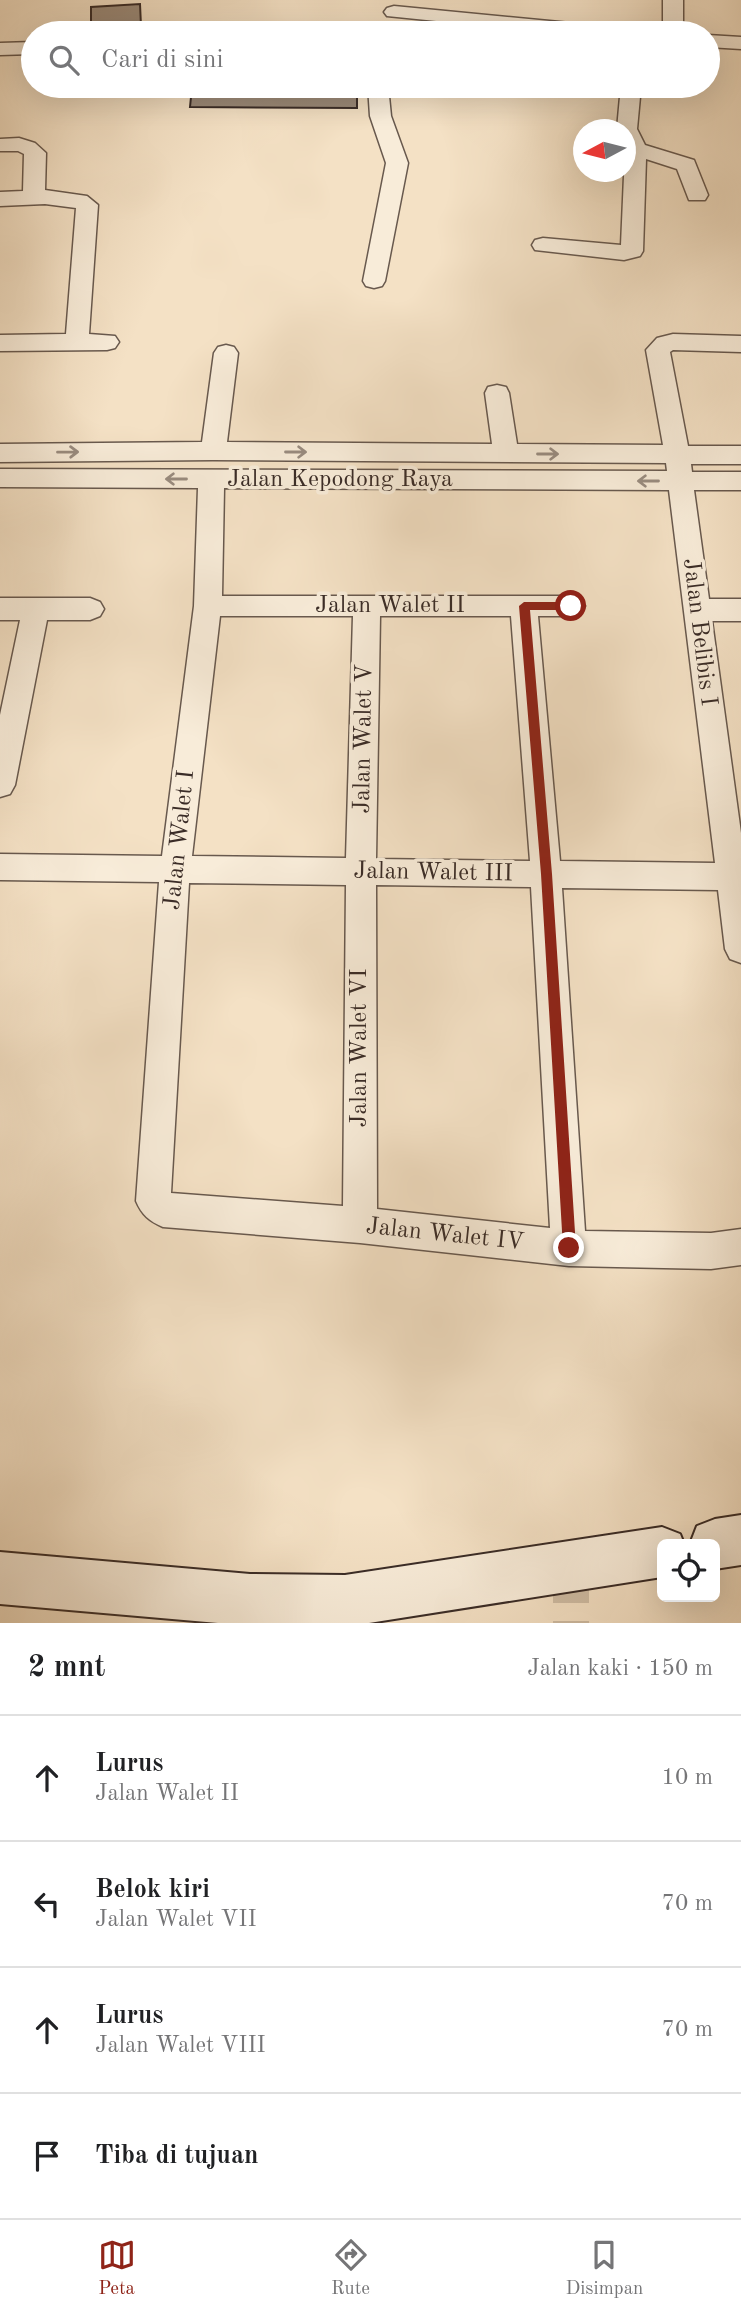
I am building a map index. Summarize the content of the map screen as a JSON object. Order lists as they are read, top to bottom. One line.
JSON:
{"streets":{"street":["Jalan Kepodong Raya","Jalan Walet II","Jalan Belibis I","Jalan Walet V","Jalan Walet I","Jalan Walet III","Jalan Walet VI","Jalan Walet IV"]},"crossings":[["Jalan Kepodong Raya","Jalan Belibis I"],["Jalan Kepodong Raya","Jalan Walet I"],["Jalan Walet II","Jalan Walet V"],["Jalan Walet II","Jalan Walet I"],["Jalan Belibis I","Jalan Walet III"],["Jalan Walet V","Jalan Walet III"],["Jalan Walet V","Jalan Walet VI"],["Jalan Walet I","Jalan Walet III"],["Jalan Walet I","Jalan Walet IV"],["Jalan Walet III","Jalan Walet VI"],["Jalan Walet VI","Jalan Walet IV"]],"north":"left","page":{"search":"Cari di sini","heading":["2 mnt","Jalan kaki · 150 m"],"list":[["Lurus","Jalan Walet II","10 m"],["Belok kiri","Jalan Walet VII","70 m"],["Lurus","Jalan Walet VIII","70 m"],"Tiba di tujuan"],"nav":["Peta","Rute","Disimpan"]}}
